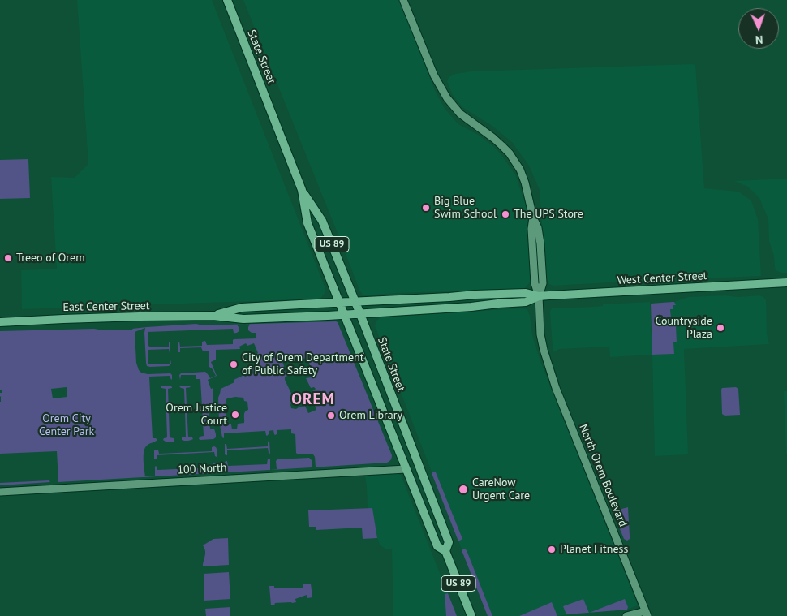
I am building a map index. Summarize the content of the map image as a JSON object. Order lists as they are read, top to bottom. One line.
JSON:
{"streets":{"main road":["State Street","US 89","West Center Street","East Center Street"],"street":["100 North","North Orem Boulevard"]},"crossings":[["State Street","West Center Street"],["State Street","East Center Street"],["State Street","100 North"],["West Center Street","East Center Street"],["West Center Street","North Orem Boulevard"]],"districts":["OREM"],"parks":["Orem City Center Park"],"places":["Big Blue Swim School","The UPS Store","Treeo of Orem","Countryside Plaza","City of Orem Department of Public Safety","Orem Justice Court","Orem Library","CareNow Urgent Care","Planet Fitness"],"north":"bottom"}
